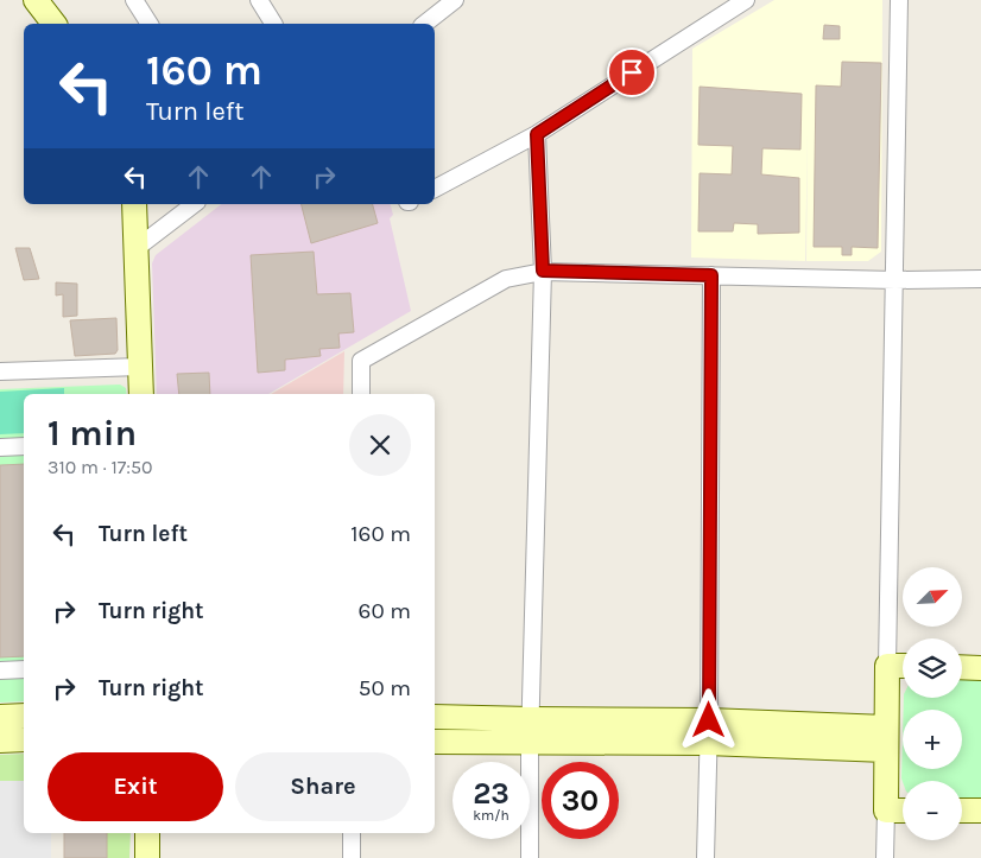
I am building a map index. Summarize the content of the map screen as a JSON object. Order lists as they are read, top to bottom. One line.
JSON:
{"north":"top right","page":{"turn":["160 m","Turn left"],"heading":["1 min","310 m · 17:50"],"list":[{"name":"Turn left","value":"160 m"},{"name":"Turn right","value":"60 m"},{"name":"Turn right","value":"50 m"}],"map_buttons":["+","−"],"buttons":["Exit","Share"],"speed":"23 km/h","limit":"30"}}
